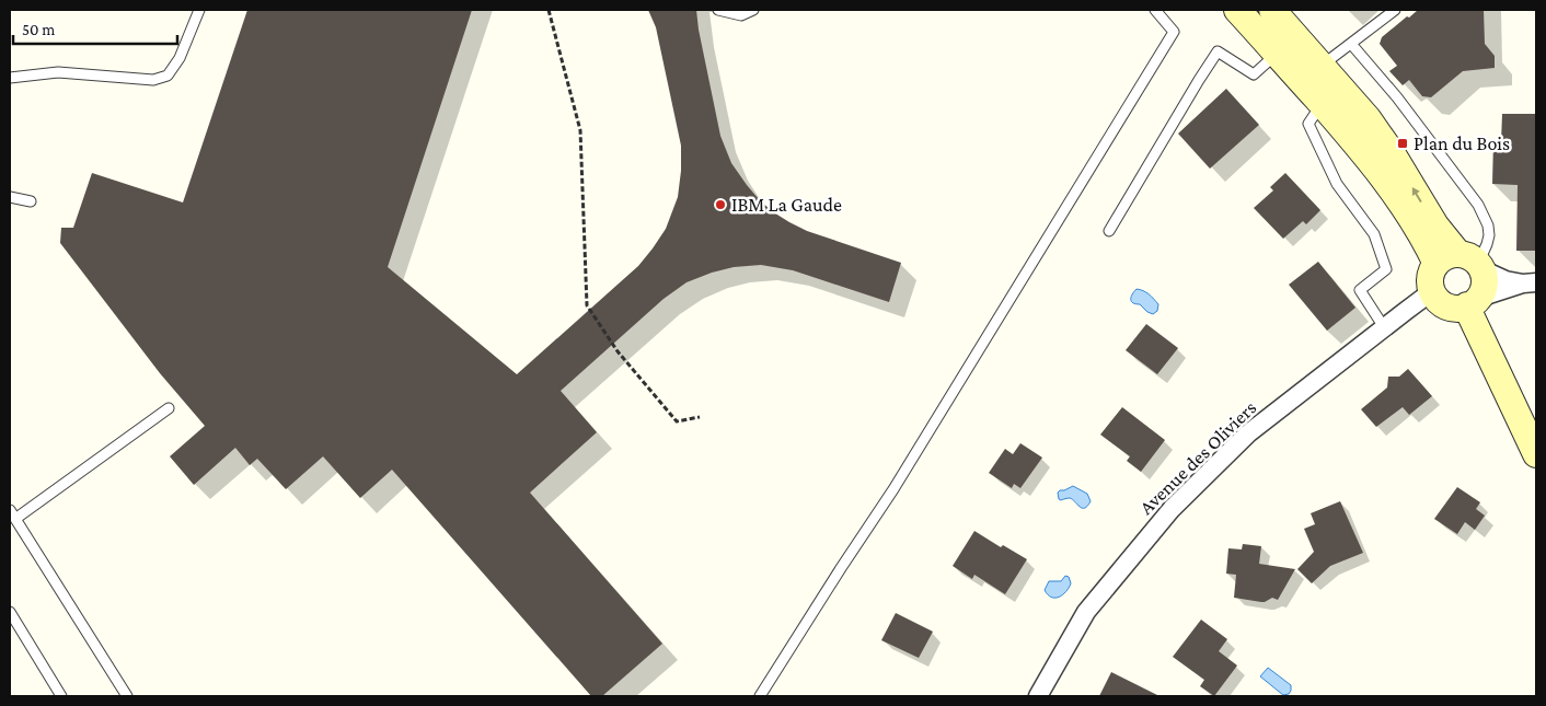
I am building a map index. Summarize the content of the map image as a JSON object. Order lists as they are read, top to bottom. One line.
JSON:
{"streets":{"street":["Avenue des Oliviers"]},"places":{"transit":["Plan du Bois"],"other":["IBM La Gaude"]},"scale_bar":"50 m"}
